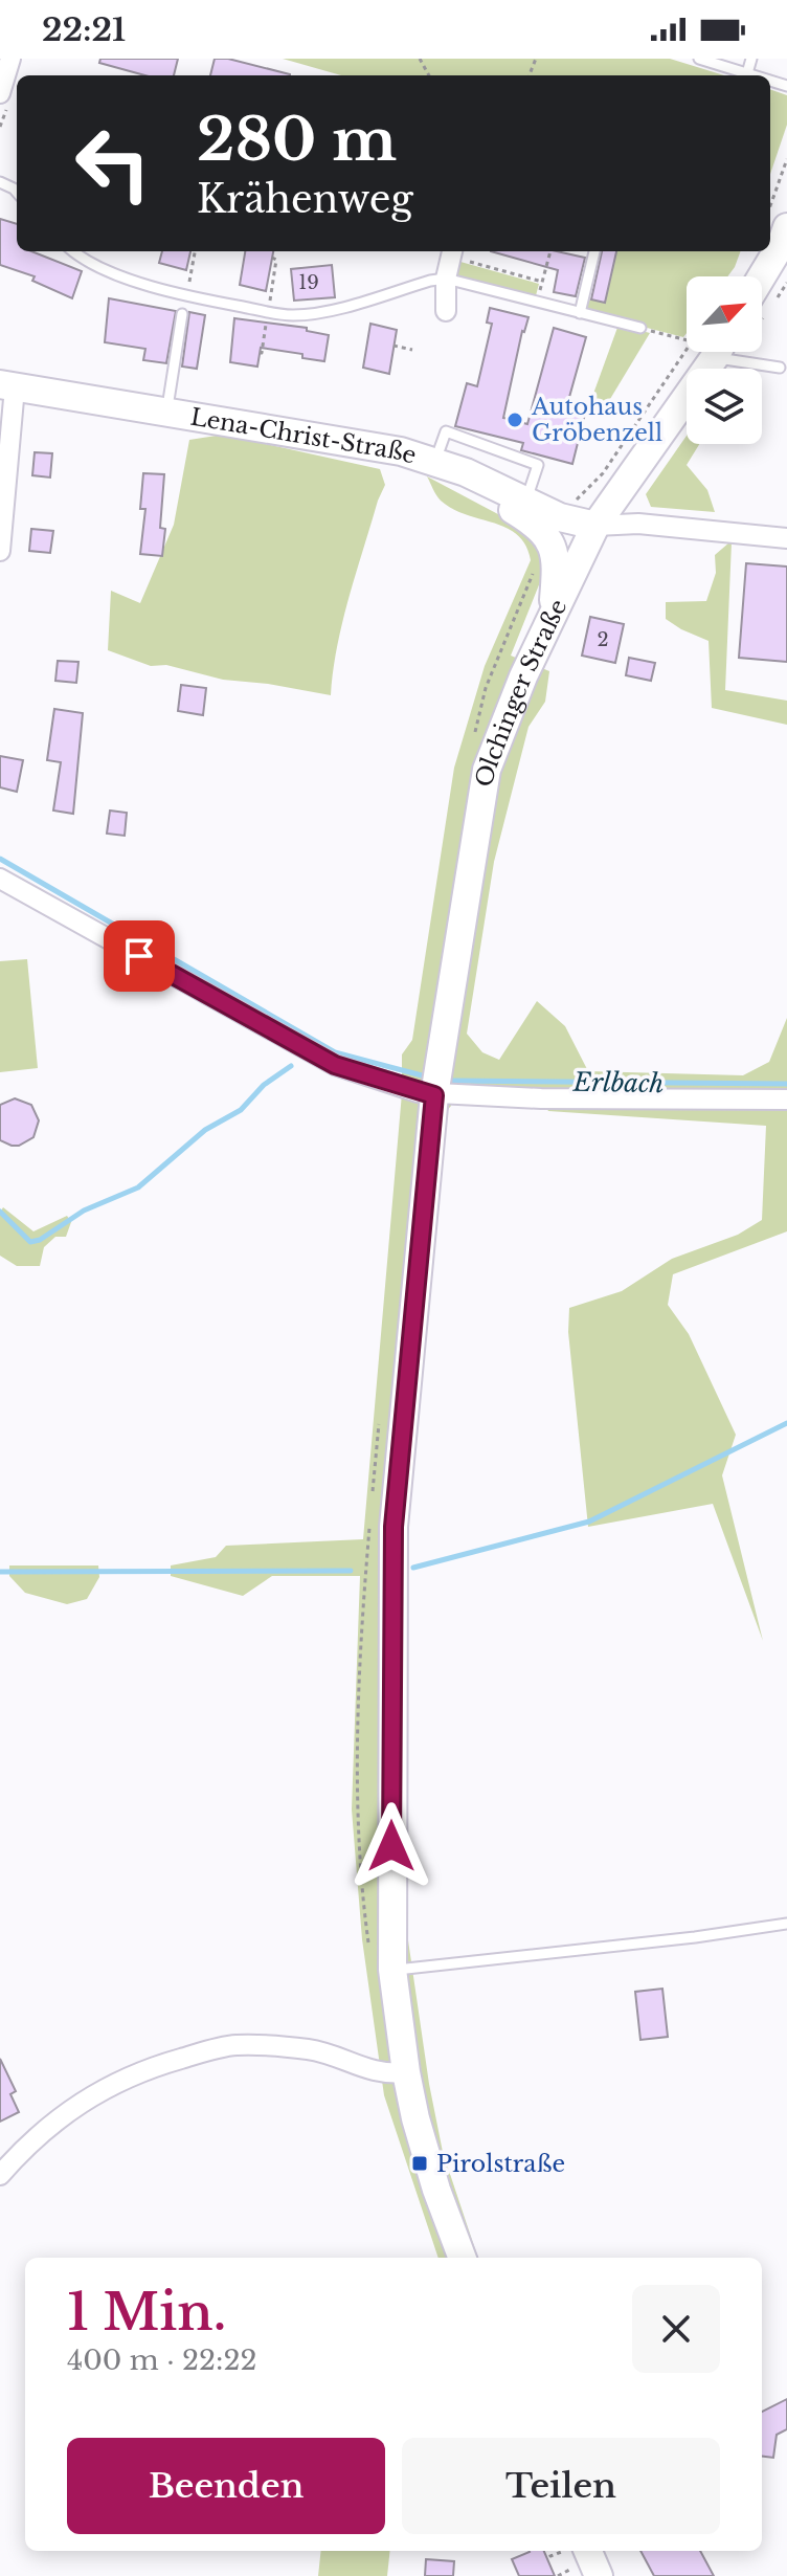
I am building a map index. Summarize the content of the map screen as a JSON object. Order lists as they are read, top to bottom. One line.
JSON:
{"streets":{"main road":["Lena-Christ-Straße","Olchinger Straße"]},"crossings":[["Lena-Christ-Straße","Olchinger Straße"]],"water":["Erlbach"],"places":{"other":["Autohaus Gröbenzell"],"transit":["Pirolstraße"]},"house_numbers":["19","2"],"north":"top right","page":{"status":"22:21","turn":["280 m","Krähenweg"],"heading":["1 Min.","400 m · 22:22"],"buttons":["Beenden","Teilen"]}}
